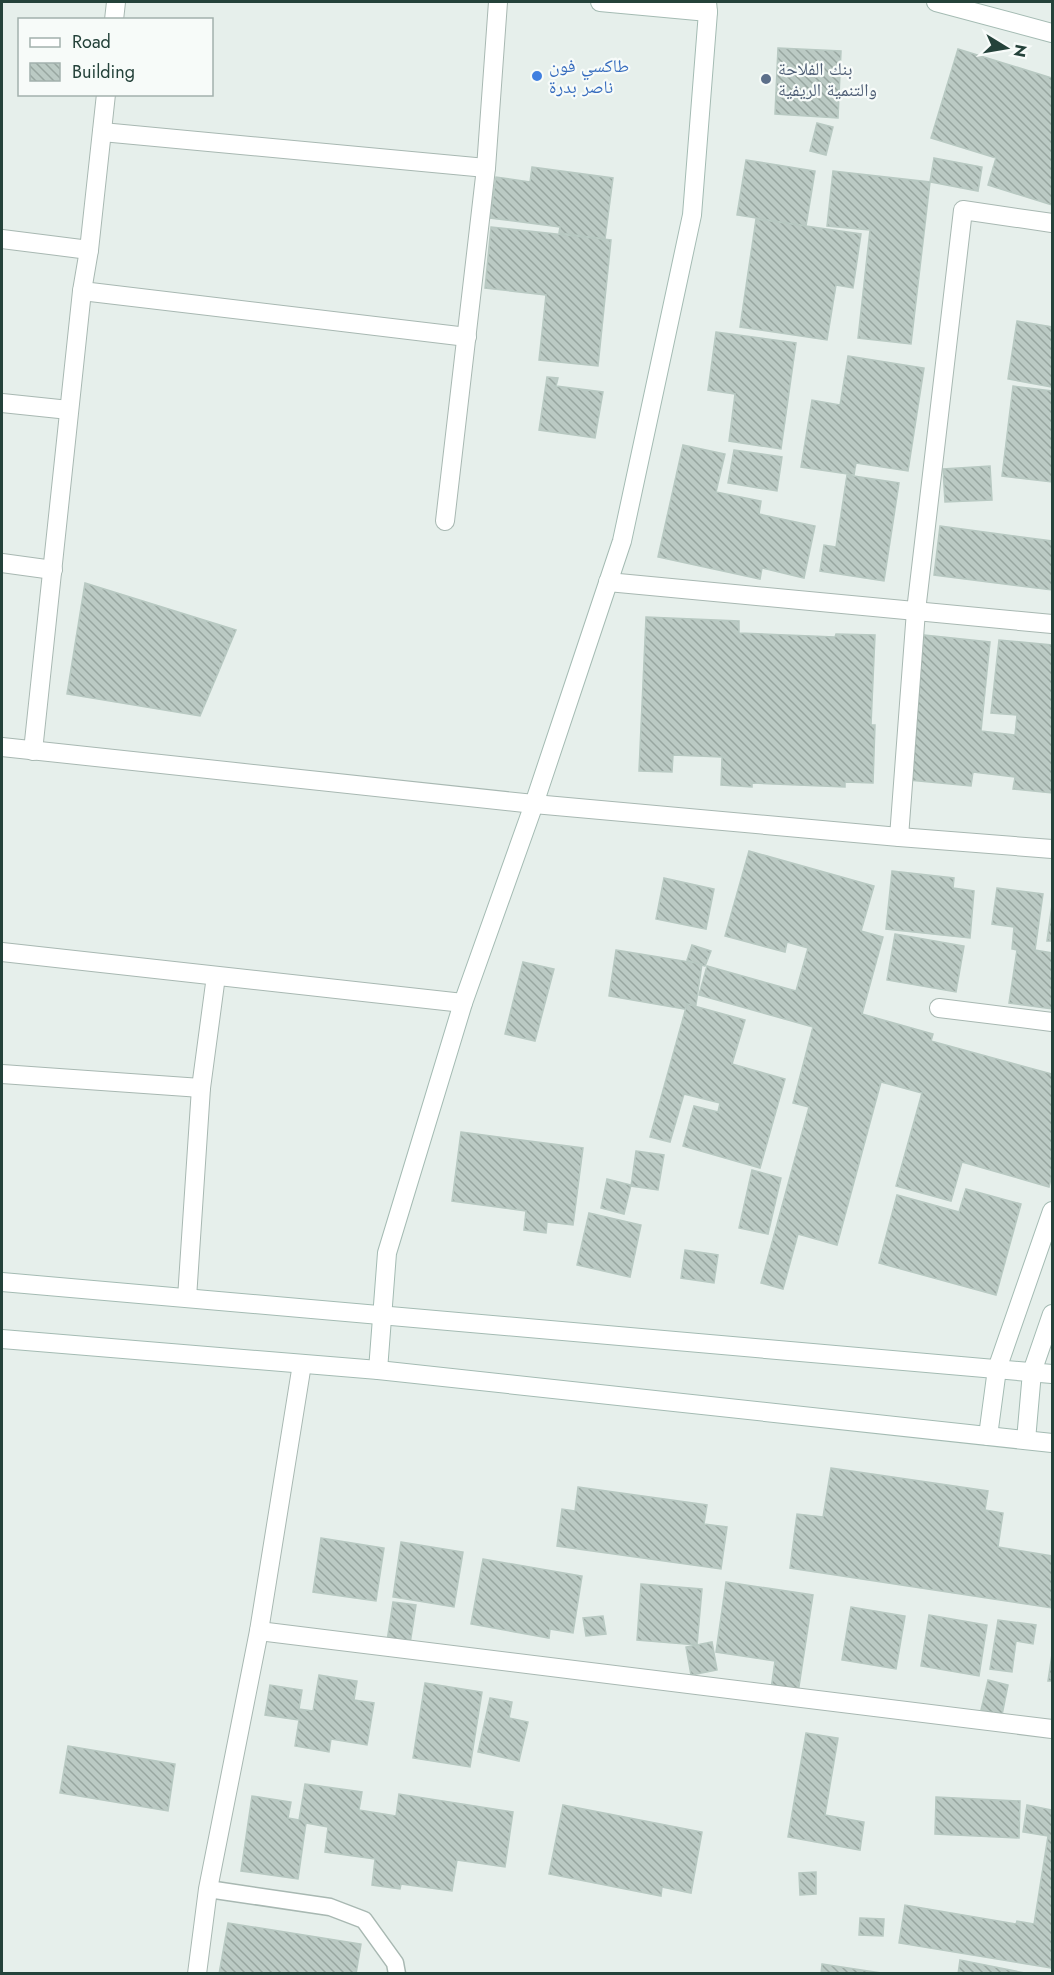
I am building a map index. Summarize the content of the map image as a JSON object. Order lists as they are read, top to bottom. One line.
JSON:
{"places":["طاكسي فون ناصر بدرة","بنك الفلاحة والتنمية الريفية"],"legend":["Road","Building"],"north":"right"}
